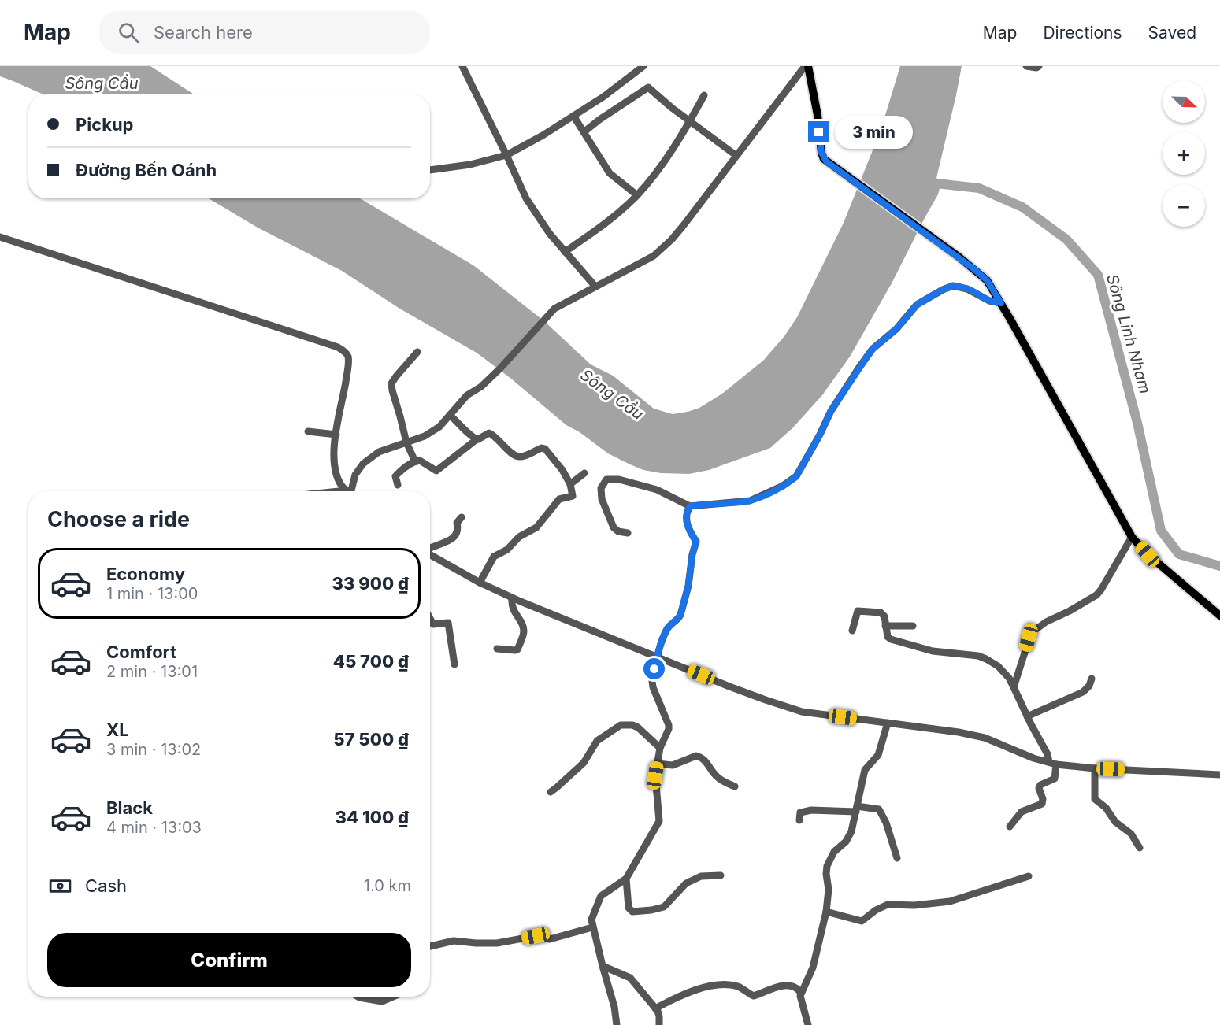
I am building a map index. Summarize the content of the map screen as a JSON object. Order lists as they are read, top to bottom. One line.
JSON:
{"water":["Sông Cầu","Sông Linh Nham"],"north":"bottom right","page":{"header":"Map","search":"Search here","nav":["Map","Directions","Saved"],"map_buttons":["+","−"],"banner":["Pickup","Đường Bến Oánh"],"bubble":"3 min","heading":"Choose a ride","list":[{"name":"Economy","note":"1 min · 13:00","value":"33 900 ₫"},{"name":"Comfort","note":"2 min · 13:01","value":"45 700 ₫"},{"name":"XL","note":"3 min · 13:02","value":"57 500 ₫"},{"name":"Black","note":"4 min · 13:03","value":"34 100 ₫"}],"pay":["Cash","1.0 km"],"buttons":"Confirm"}}
